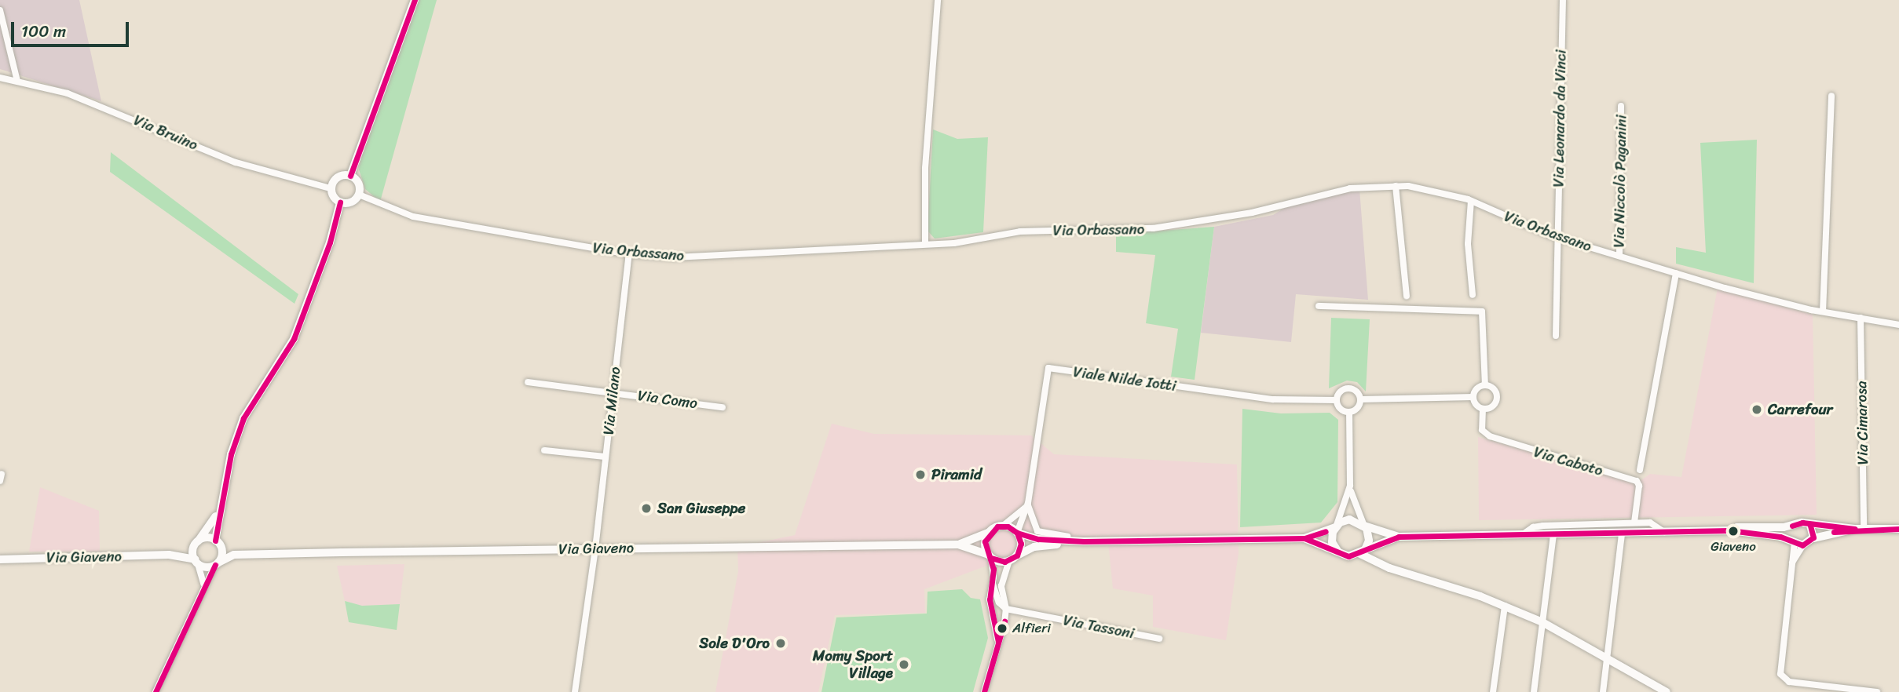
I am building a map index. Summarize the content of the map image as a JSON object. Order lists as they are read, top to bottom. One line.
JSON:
{"streets":{"main road":["Via Giaveno"],"street":["Via Leonardo da Vinci","Via Bruino","Via Niccolò Paganini","Via Orbassano","Viale Nilde Iotti","Via Como","Via Milano","Via Cimarosa","Via Caboto","Via Tassoni"]},"crossings":[["Via Leonardo da Vinci","Via Orbassano"],["Via Bruino","Via Orbassano"],["Via Niccolò Paganini","Via Orbassano"],["Via Orbassano","Via Milano"],["Via Orbassano","Via Cimarosa"],["Viale Nilde Iotti","Via Caboto"],["Via Como","Via Milano"],["Via Milano","Via Giaveno"]],"places":["Carrefour","Piramid","San Giuseppe","Giaveno","Alfieri","Sole D'Oro","Momy Sport Village"],"scale_bar":"100 m"}
